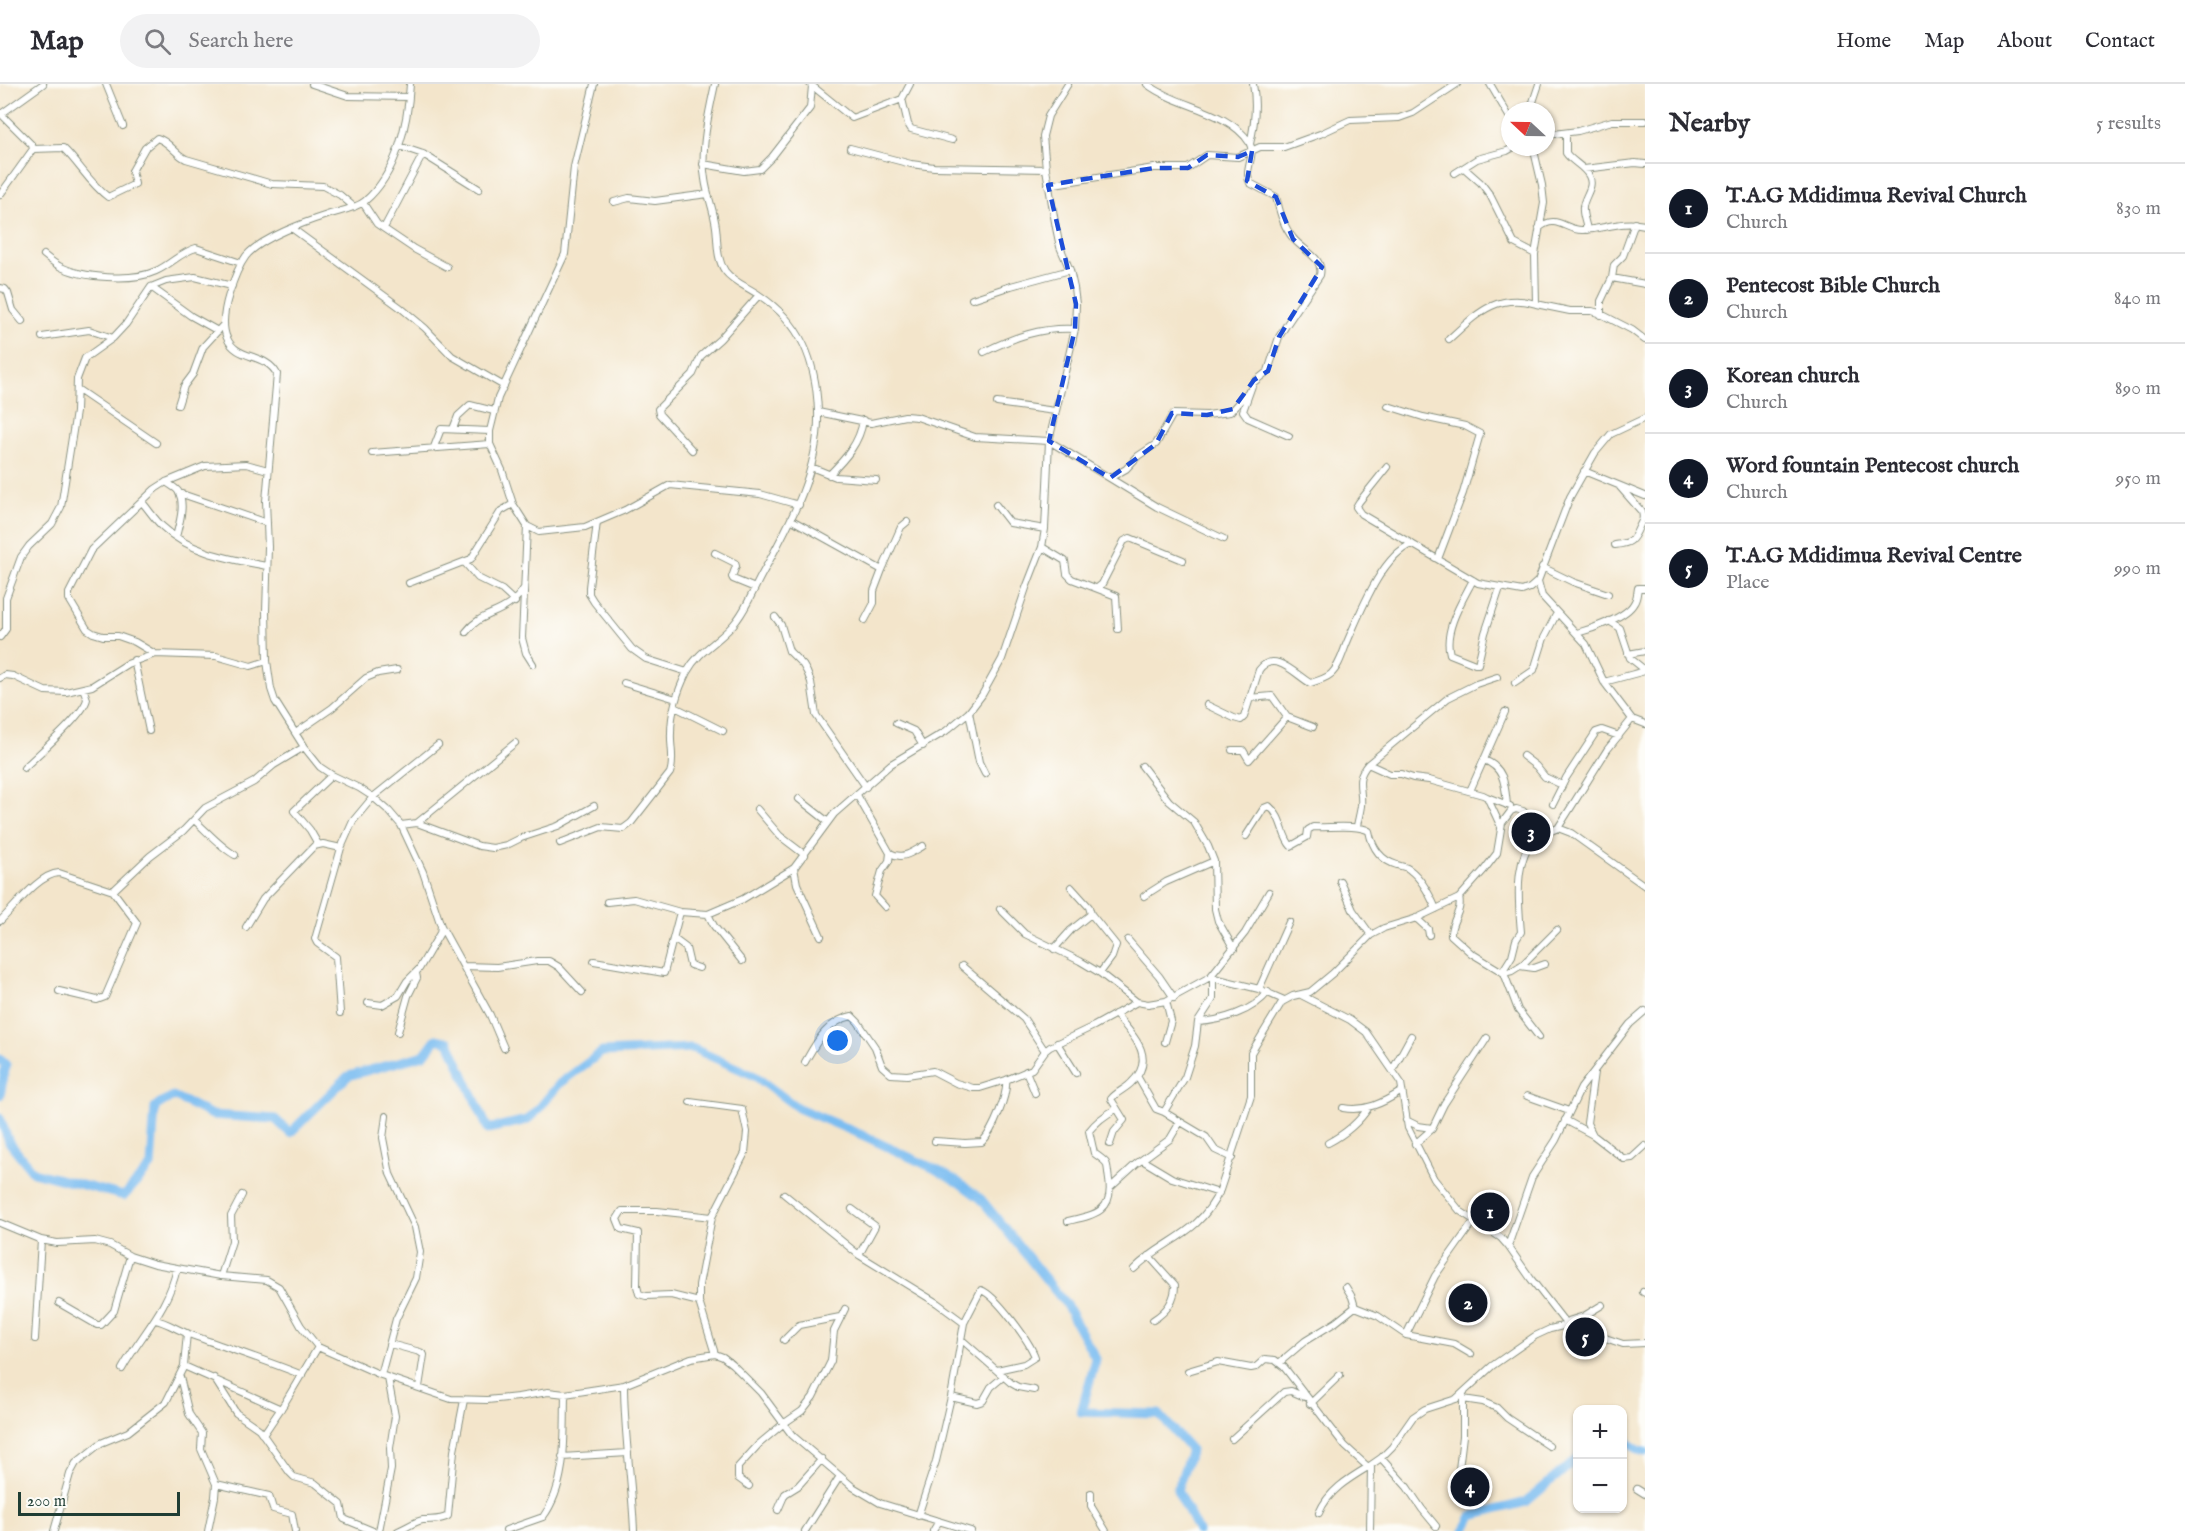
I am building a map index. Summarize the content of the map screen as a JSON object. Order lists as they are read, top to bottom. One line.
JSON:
{"scale_bar":"200 m","north":"left","page":{"header":"Map","search":"Search here","nav":["Home","Map","About","Contact"],"heading":["Nearby","5 results"],"list":[{"mark":"1","name":"T.A.G Mdidimua Revival Church","note":"Church","value":"830 m"},{"mark":"2","name":"Pentecost Bible Church","note":"Church","value":"840 m"},{"mark":"3","name":"Korean church","note":"Church","value":"890 m"},{"mark":"4","name":"Word fountain Pentecost church","note":"Church","value":"950 m"},{"mark":"5","name":"T.A.G Mdidimua Revival Centre","note":"Place","value":"990 m"}],"pins":["3","1","2","5","4"],"map_buttons":["+","−"],"scale":"200 m"}}
